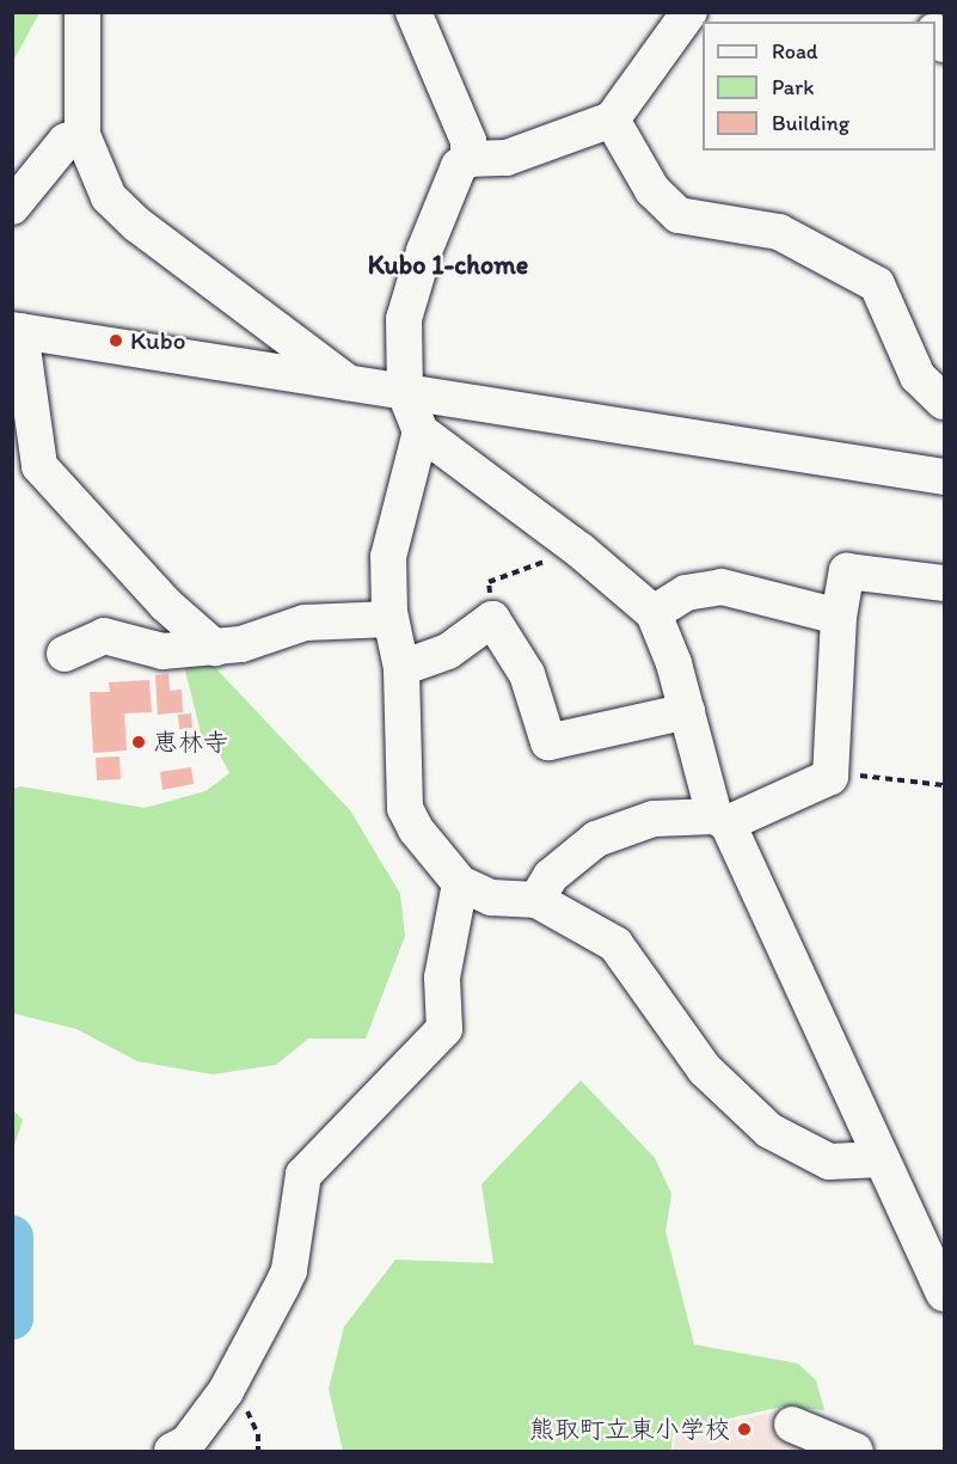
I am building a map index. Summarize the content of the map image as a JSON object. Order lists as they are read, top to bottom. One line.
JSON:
{"districts":["Kubo 1-chome"],"places":["Kubo","恵林寺","熊取町立東小学校"],"legend":["Road","Park","Building"]}
